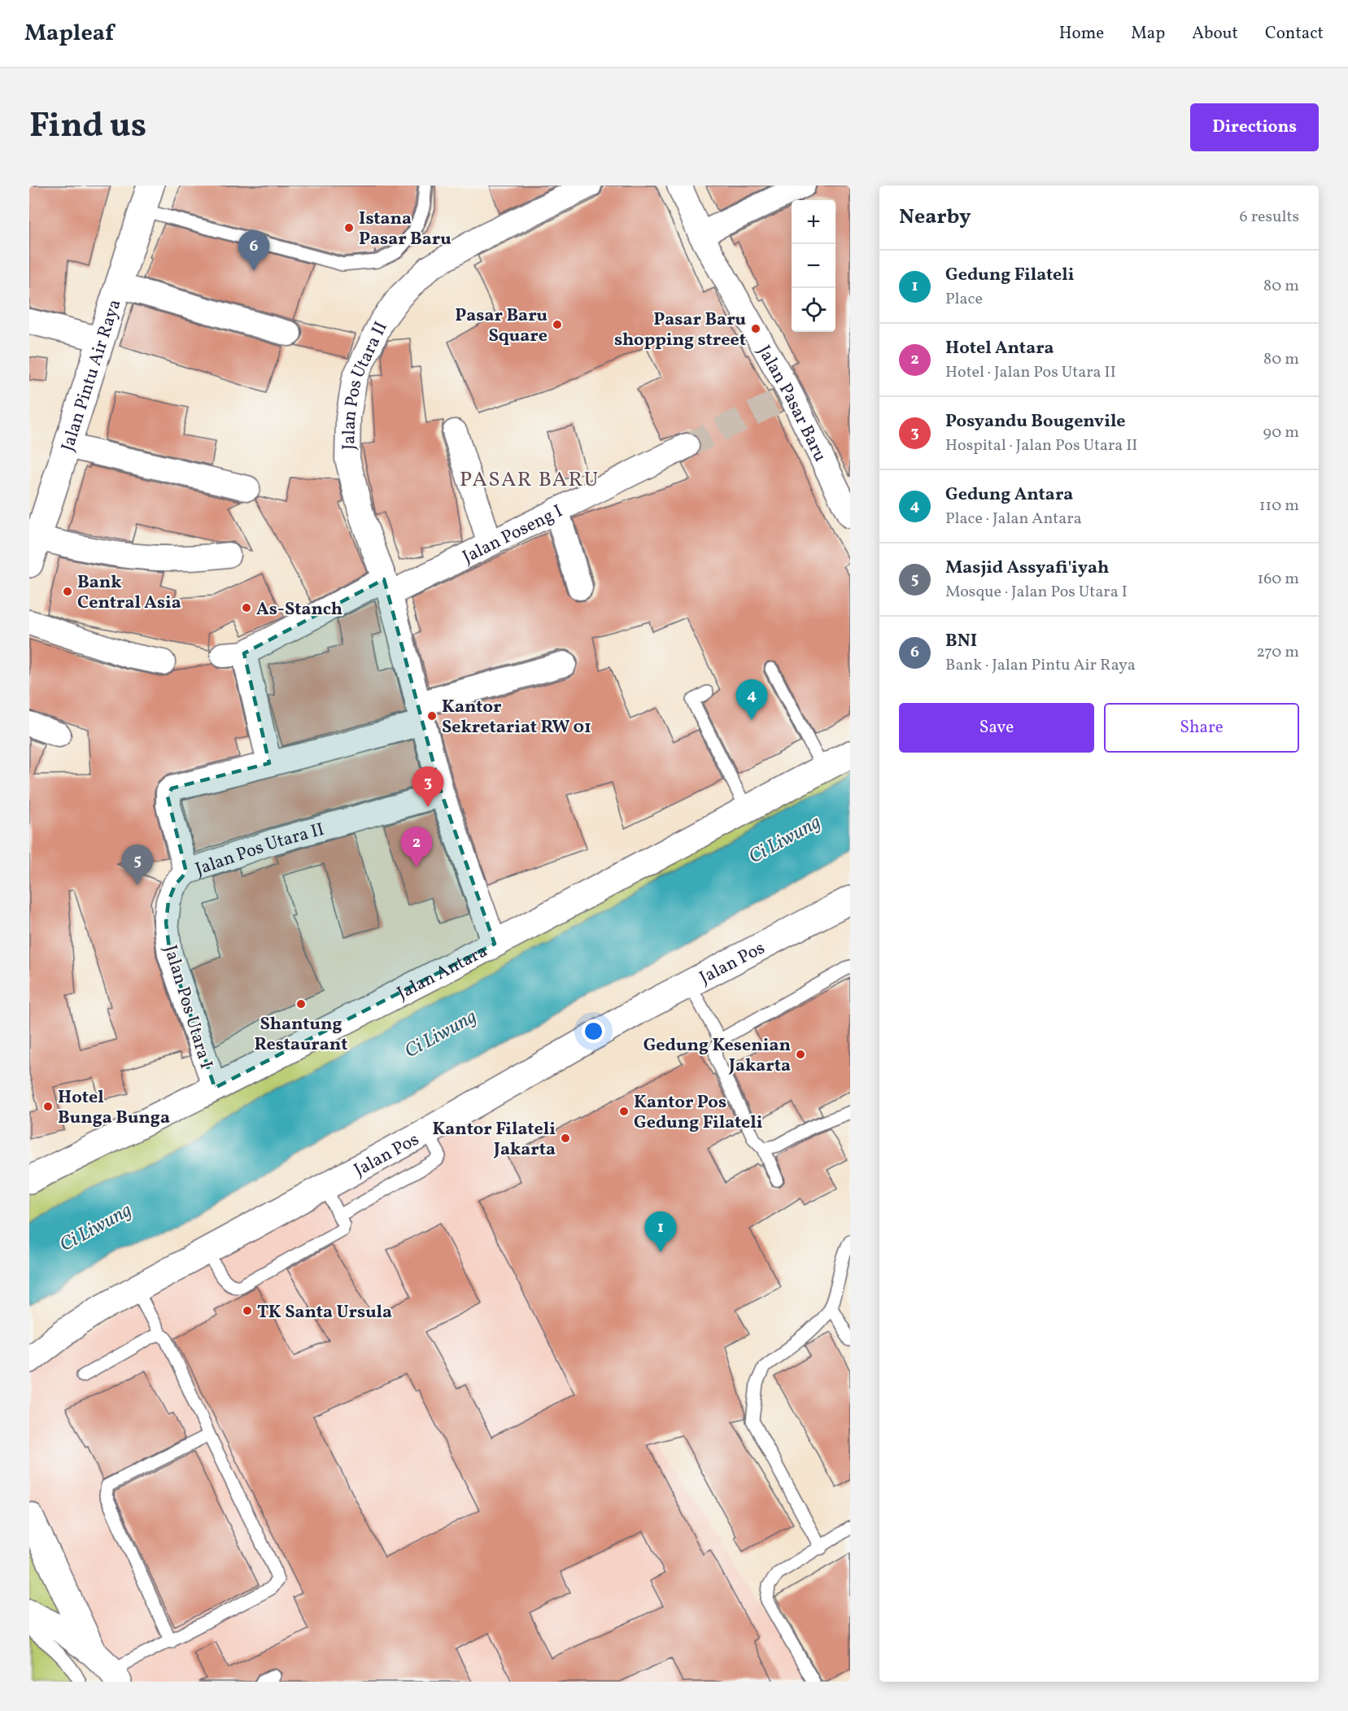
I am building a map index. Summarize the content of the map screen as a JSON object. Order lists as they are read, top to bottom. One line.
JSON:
{"streets":{"street":["Jalan Pintu Air Raya","Jalan Pos Utara II","Jalan Pasar Baru","Jalan Poseng I","Jalan Pos","Jalan Antara","Jalan Pos Utara I"]},"crossings":[["Jalan Pos Utara II","Jalan Poseng I"],["Jalan Pos Utara II","Jalan Antara"],["Jalan Pos Utara II","Jalan Pos Utara I"],["Jalan Antara","Jalan Pos Utara I"]],"districts":["PASAR BARU"],"water":["Ci Liwung"],"places":["Istana Pasar Baru","Pasar Baru Square","Pasar Baru shopping street","Bank Central Asia","As-Stanch","Kantor Sekretariat RW 01","Shantung Restaurant","Gedung Kesenian Jakarta","Hotel Bunga Bunga","Kantor Pos Gedung Filateli","Kantor Filateli Jakarta","TK Santa Ursula"],"page":{"header":"Mapleaf","nav":["Home","Map","About","Contact"],"title":"Find us","buttons":["Directions",["Save","Share"]],"heading":["Nearby","6 results"],"map_buttons":["+","−"],"pins":["6","4","3","2","5","1"],"list":[{"mark":"1","name":"Gedung Filateli","note":"Place","value":"80 m"},{"mark":"2","name":"Hotel Antara","note":"Hotel · Jalan Pos Utara II","value":"80 m"},{"mark":"3","name":"Posyandu Bougenvile","note":"Hospital · Jalan Pos Utara II","value":"90 m"},{"mark":"4","name":"Gedung Antara","note":"Place · Jalan Antara","value":"110 m"},{"mark":"5","name":"Masjid Assyafi'iyah","note":"Mosque · Jalan Pos Utara I","value":"160 m"},{"mark":"6","name":"BNI","note":"Bank · Jalan Pintu Air Raya","value":"270 m"}]}}
